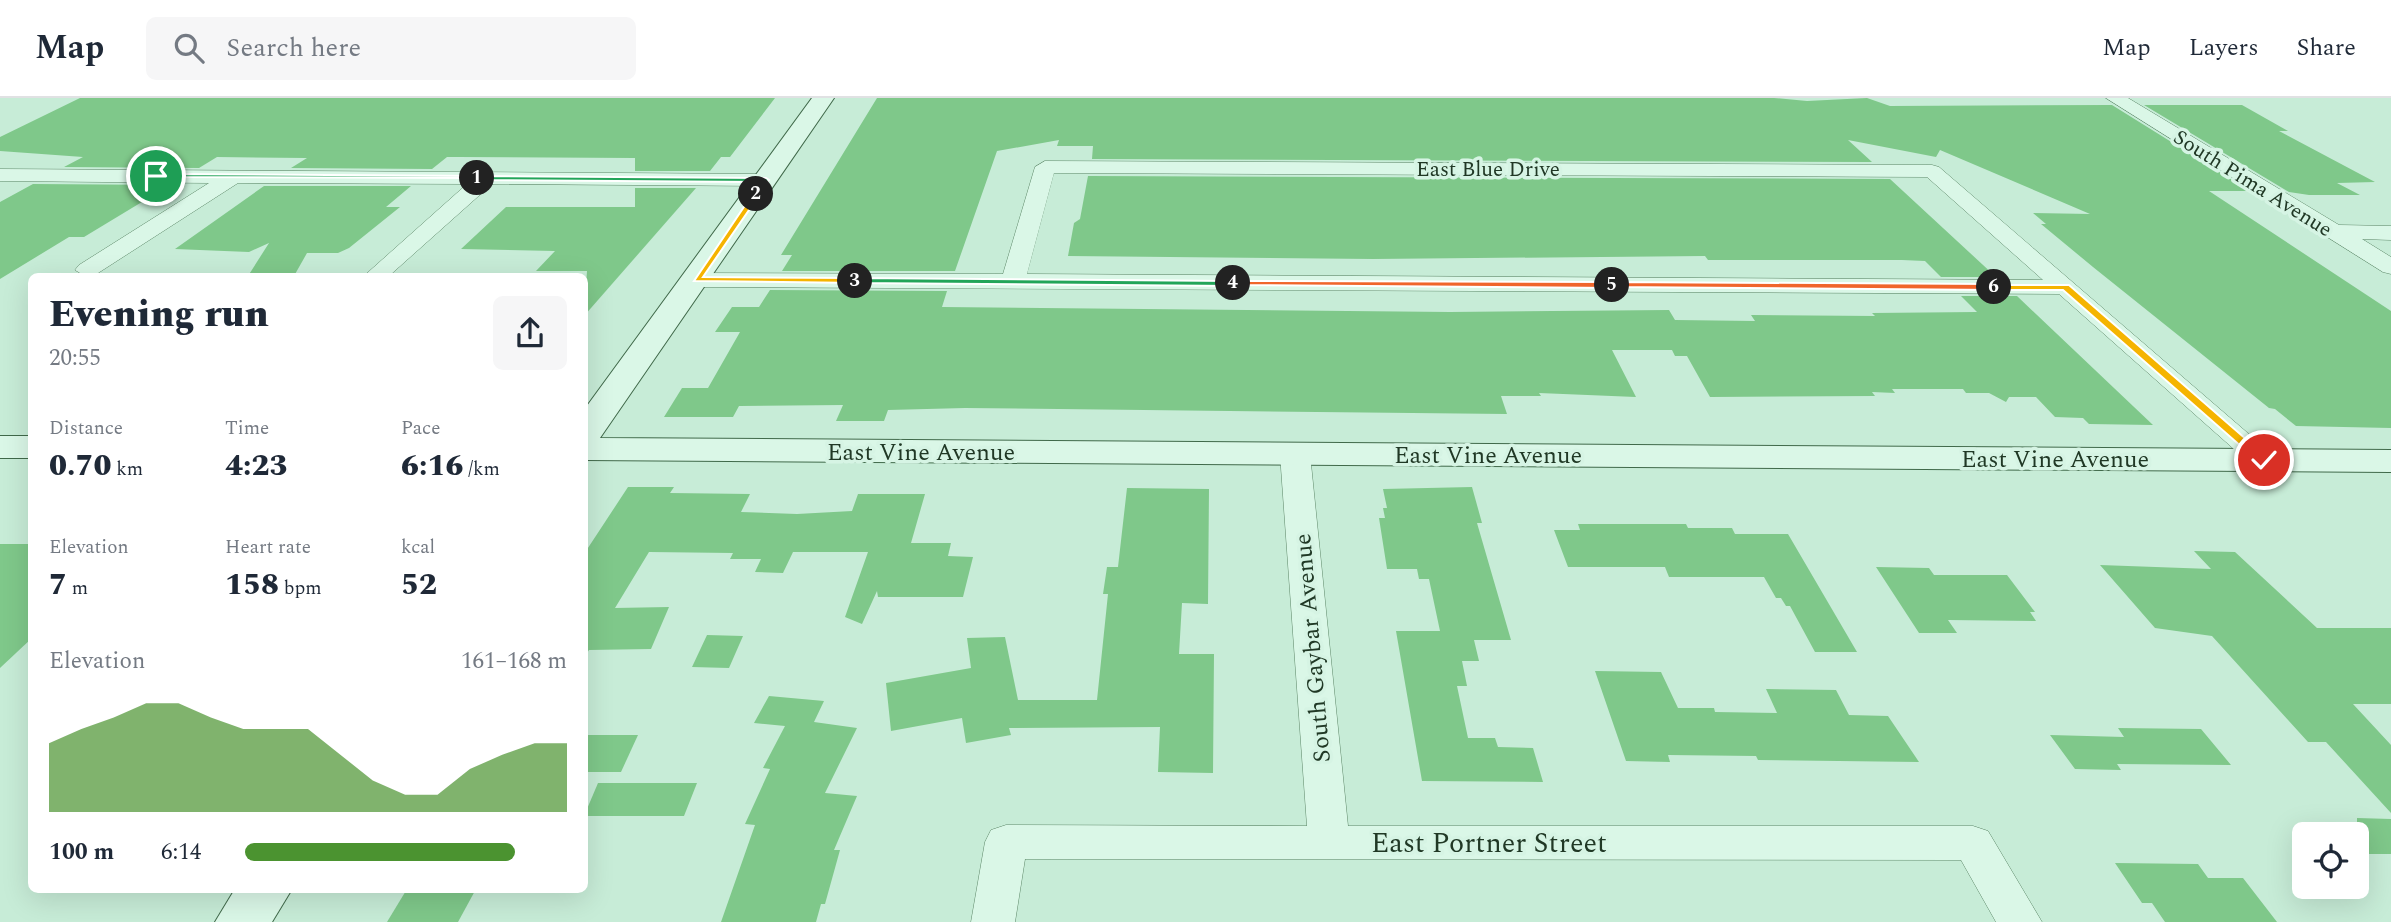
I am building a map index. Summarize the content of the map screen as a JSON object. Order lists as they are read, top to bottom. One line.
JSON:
{"streets":{"street":["East Blue Drive","South Pima Avenue","East Vine Avenue","South Gaybar Avenue","East Portner Street"]},"crossings":[["East Vine Avenue","South Gaybar Avenue"],["South Gaybar Avenue","East Portner Street"]],"page":{"header":"Map","search":"Search here","nav":["Map","Layers","Share"],"pins":["1","2","3","4","5","6"],"heading":["Evening run","20:55"],"stats":[["Distance","0.70 km"],["Time","4:23"],["Pace","6:16 /km"],["Elevation","7 m"],["Heart rate","158 bpm"],["kcal","52"]],"chart":["Elevation","161–168 m"],"list":[{"name":"100 m","note":"6:14"}]}}
